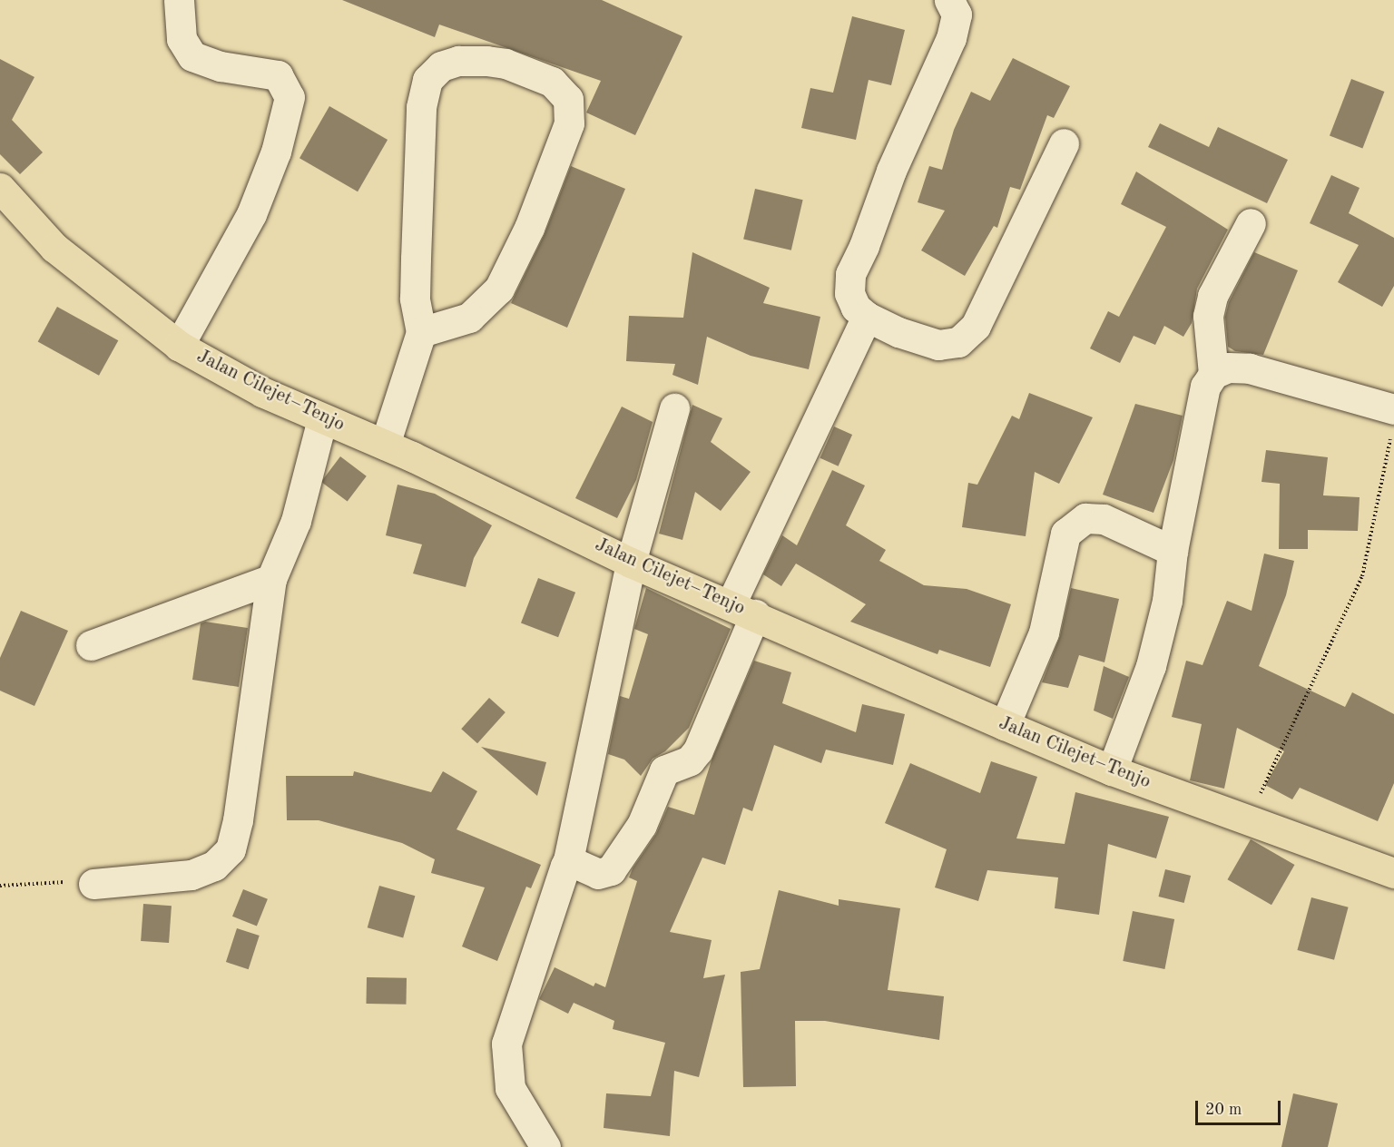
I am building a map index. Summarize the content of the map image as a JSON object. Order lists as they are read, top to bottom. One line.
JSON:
{"streets":{"main road":["Jalan Cilejet–Tenjo"]},"scale_bar":"20 m"}
